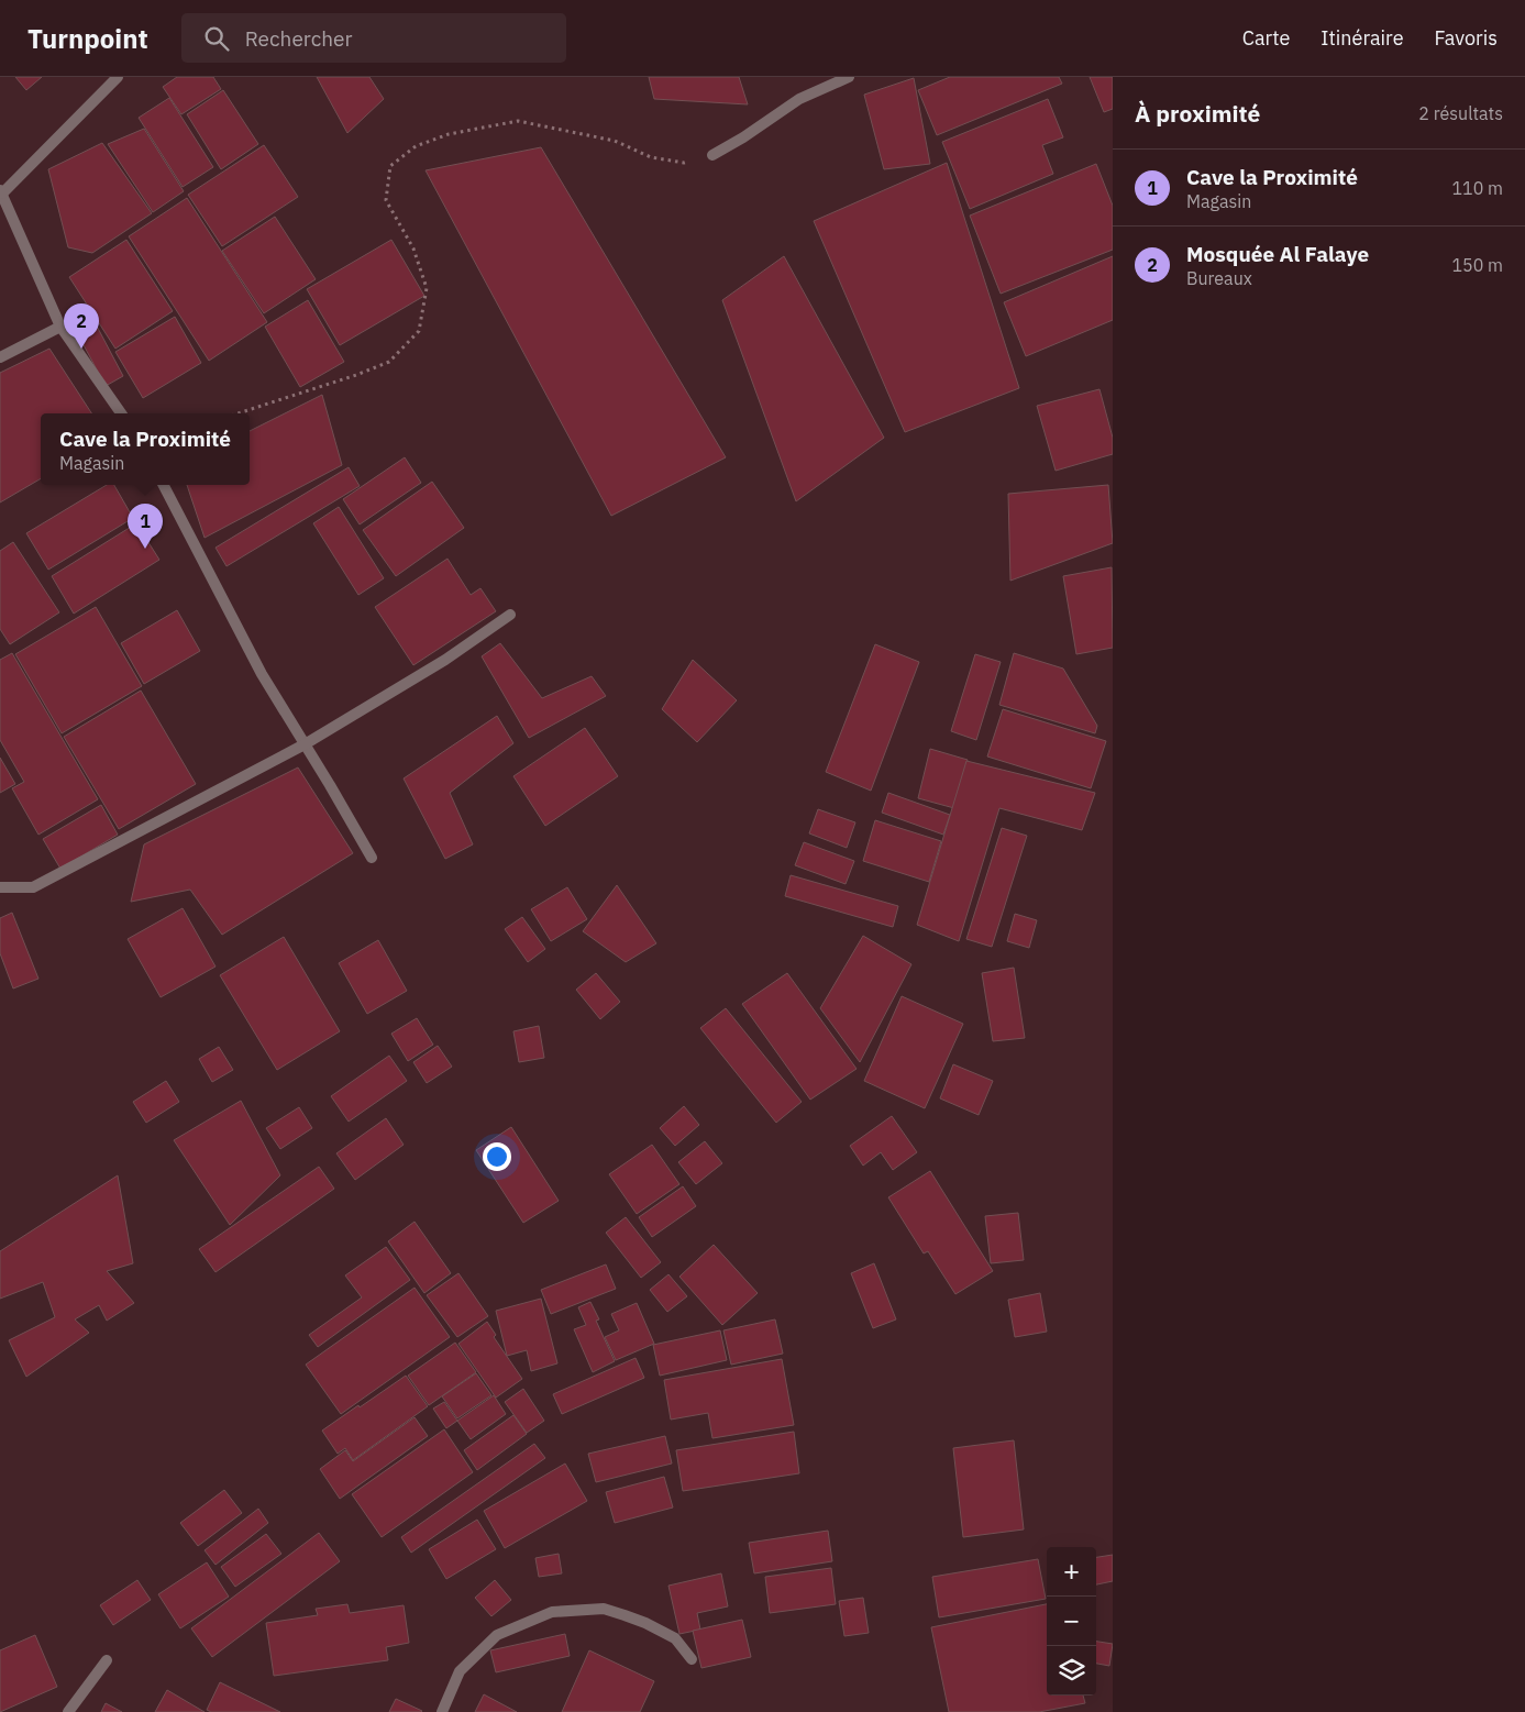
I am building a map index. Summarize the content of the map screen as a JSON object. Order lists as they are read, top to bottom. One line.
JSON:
{"page":{"header":"Turnpoint","search":"Rechercher","nav":["Carte","Itinéraire","Favoris"],"heading":["À proximité","2 résultats"],"list":[{"mark":"1","name":"Cave la Proximité","note":"Magasin","value":"110 m"},{"mark":"2","name":"Mosquée Al Falaye","note":"Bureaux","value":"150 m"}],"pins":["2","1"],"popup":["Cave la Proximité","Magasin"],"map_buttons":["+","−"]}}
